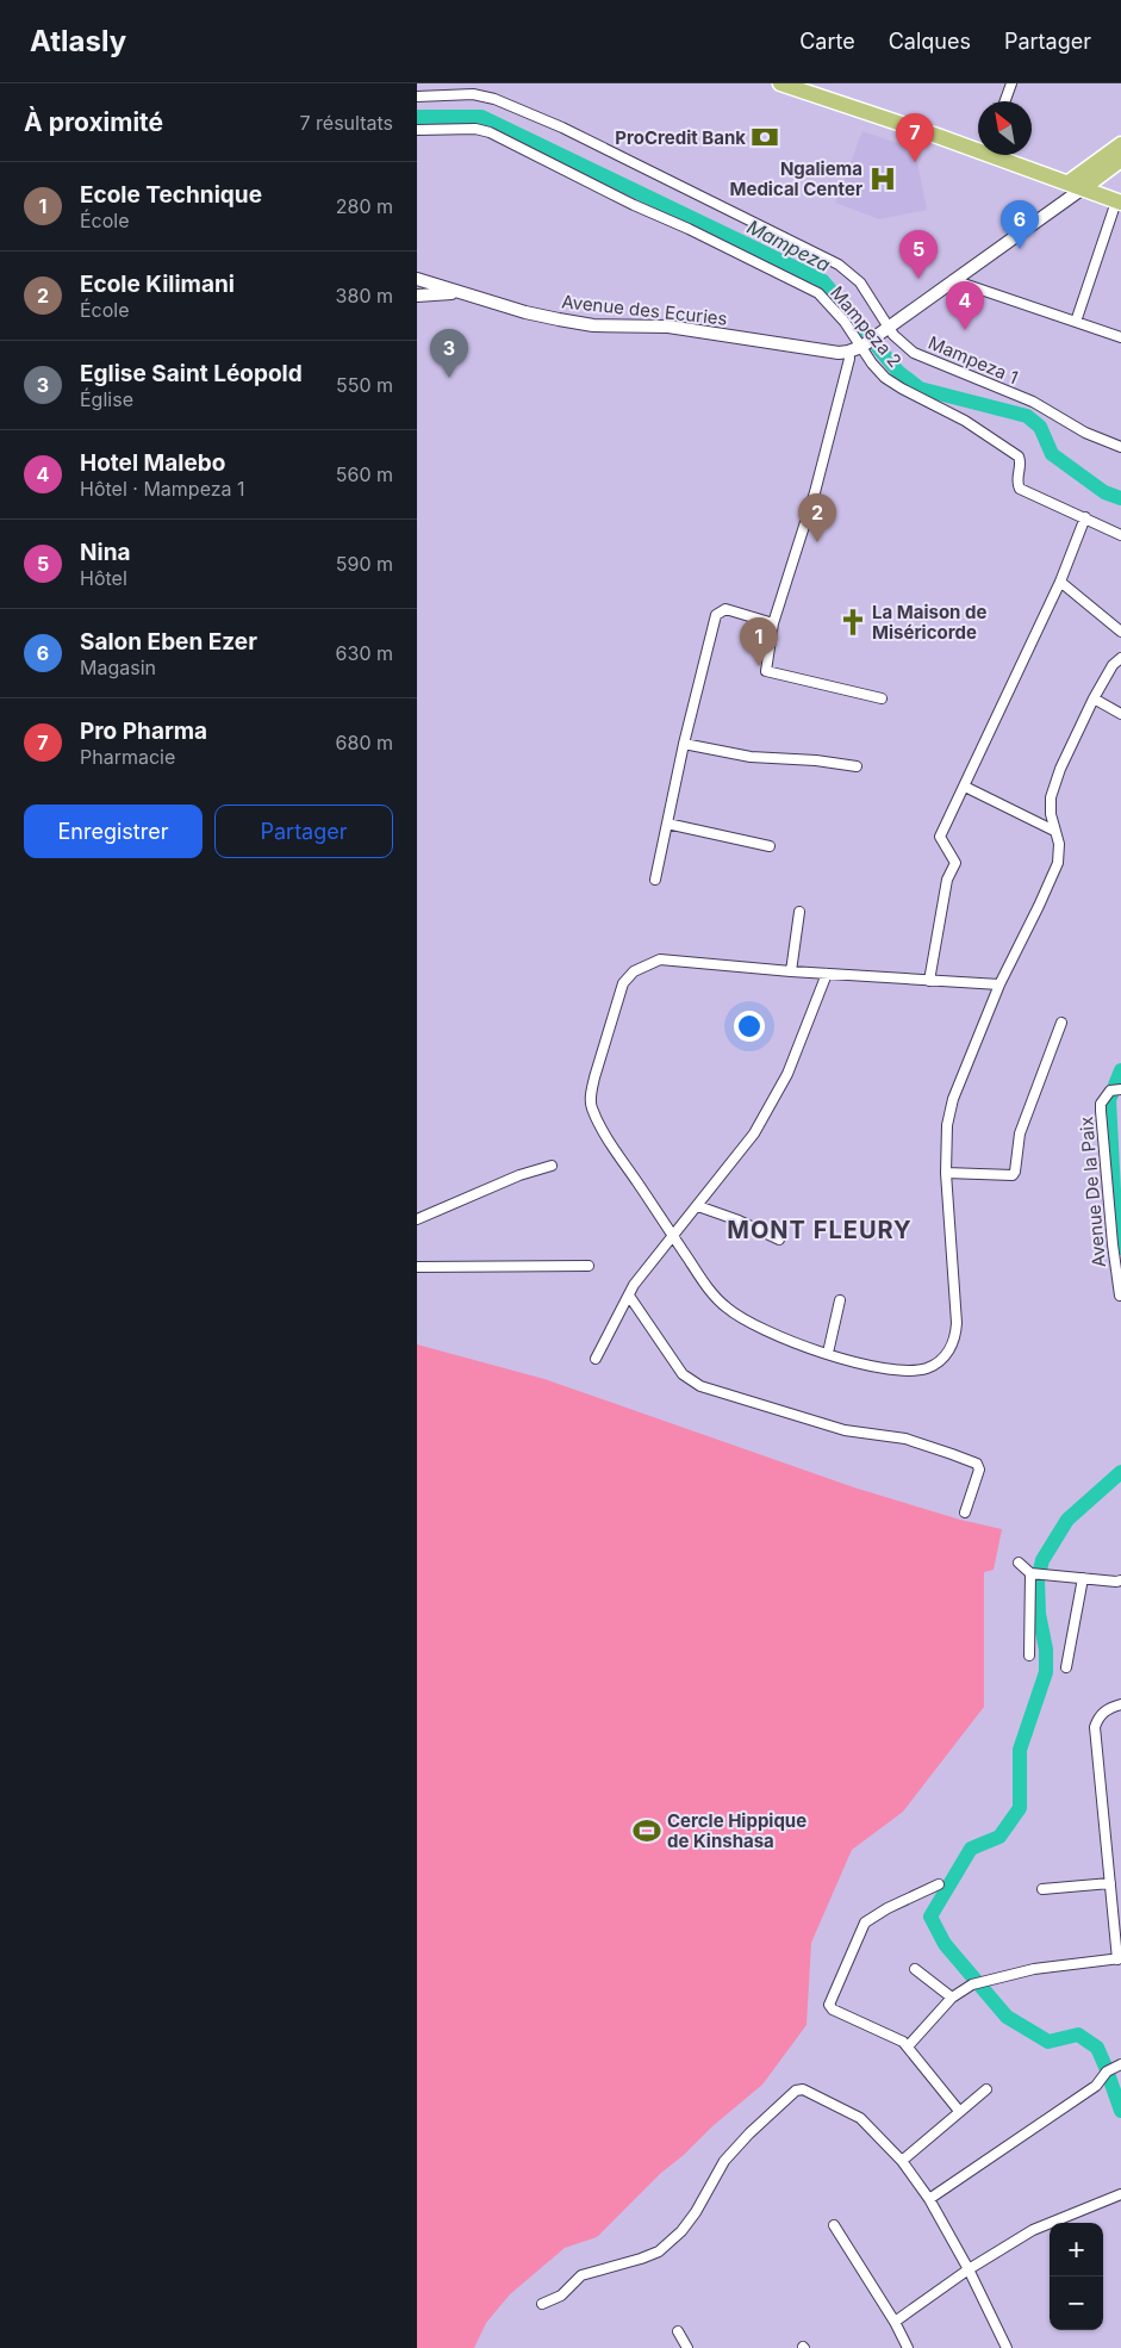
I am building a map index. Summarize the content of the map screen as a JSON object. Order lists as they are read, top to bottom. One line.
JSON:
{"streets":{"street":["Avenue des Ecuries","Mampeza 2","Mampeza 1","Avenue De la Paix"]},"crossings":[["Avenue des Ecuries","Mampeza 2"],["Avenue des Ecuries","Mampeza 1"]],"districts":["MONT FLEURY"],"water":["Mampeza"],"places":{"bank":["ProCredit Bank"],"hospital":["Ngaliema Medical Center"],"church":["La Maison de Miséricorde"],"sports":["Cercle Hippique de Kinshasa"]},"north":"top left","page":{"header":"Atlasly","nav":["Carte","Calques","Partager"],"heading":["À proximité","7 résultats"],"pins":["7","6","5","4","3","2","1"],"list":[{"mark":"1","name":"Ecole Technique","note":"École","value":"280 m"},{"mark":"2","name":"Ecole Kilimani","note":"École","value":"380 m"},{"mark":"3","name":"Eglise Saint Léopold","note":"Église","value":"550 m"},{"mark":"4","name":"Hotel Malebo","note":"Hôtel · Mampeza 1","value":"560 m"},{"mark":"5","name":"Nina","note":"Hôtel","value":"590 m"},{"mark":"6","name":"Salon Eben Ezer","note":"Magasin","value":"630 m"},{"mark":"7","name":"Pro Pharma","note":"Pharmacie","value":"680 m"}],"buttons":["Enregistrer","Partager"],"map_buttons":["+","−"]}}
